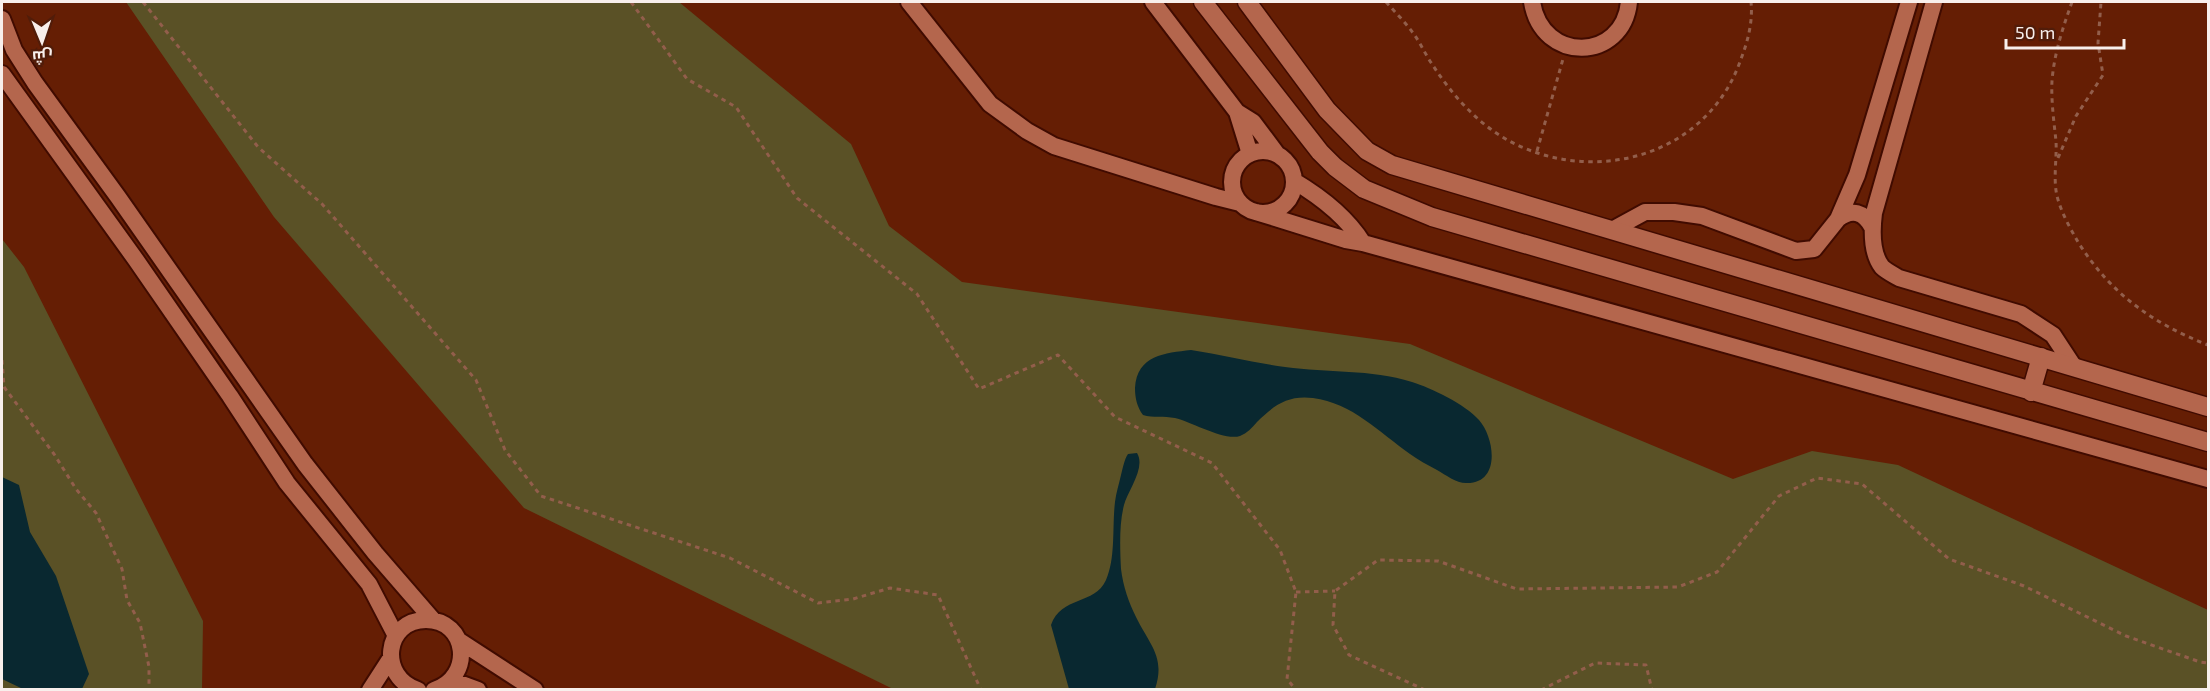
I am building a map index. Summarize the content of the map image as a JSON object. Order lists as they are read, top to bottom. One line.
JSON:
{"scale_bar":"50 m","north":"bottom"}
